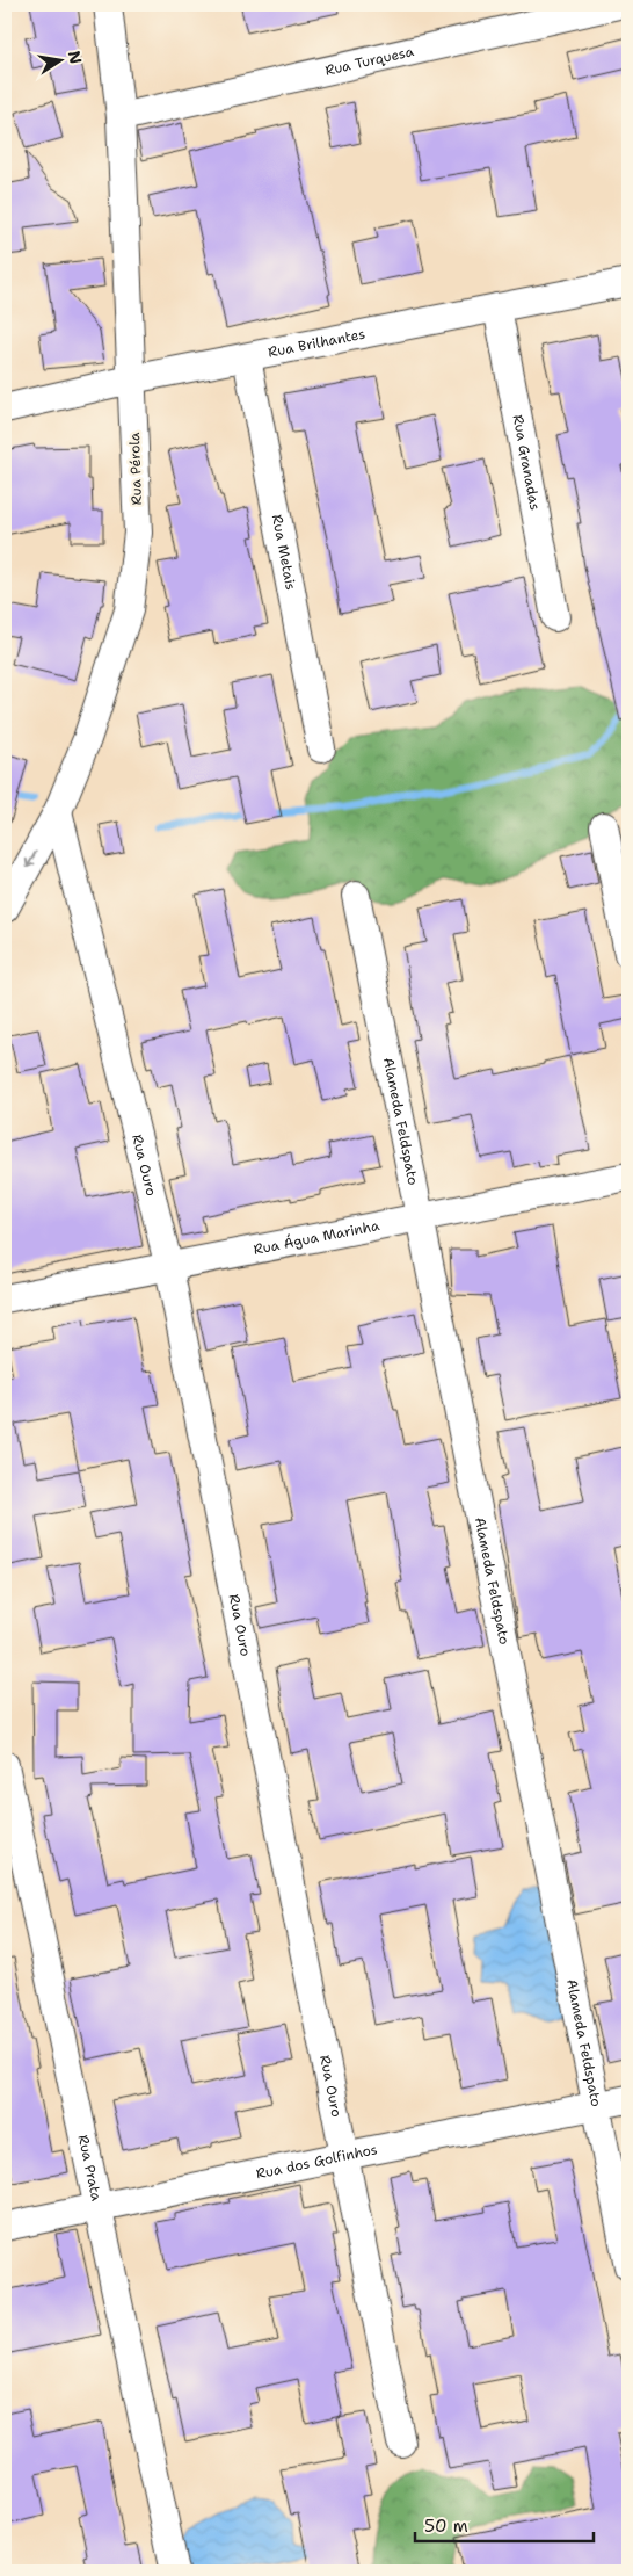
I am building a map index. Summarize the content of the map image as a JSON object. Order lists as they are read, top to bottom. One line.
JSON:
{"streets":{"street":["Rua Turquesa","Rua Brilhantes","Rua Granadas","Rua Pérola","Rua Metais","Alameda Feldspato","Rua Ouro","Rua Água Marinha","Rua dos Golfinhos","Rua Prata"]},"crossings":[["Rua Turquesa","Rua Pérola"],["Rua Brilhantes","Rua Granadas"],["Rua Brilhantes","Rua Pérola"],["Rua Brilhantes","Rua Metais"],["Rua Pérola","Rua Ouro"],["Alameda Feldspato","Rua Água Marinha"],["Alameda Feldspato","Rua dos Golfinhos"],["Rua Ouro","Rua Água Marinha"],["Rua Ouro","Rua dos Golfinhos"],["Rua dos Golfinhos","Rua Prata"]],"scale_bar":"50 m","north":"right"}
